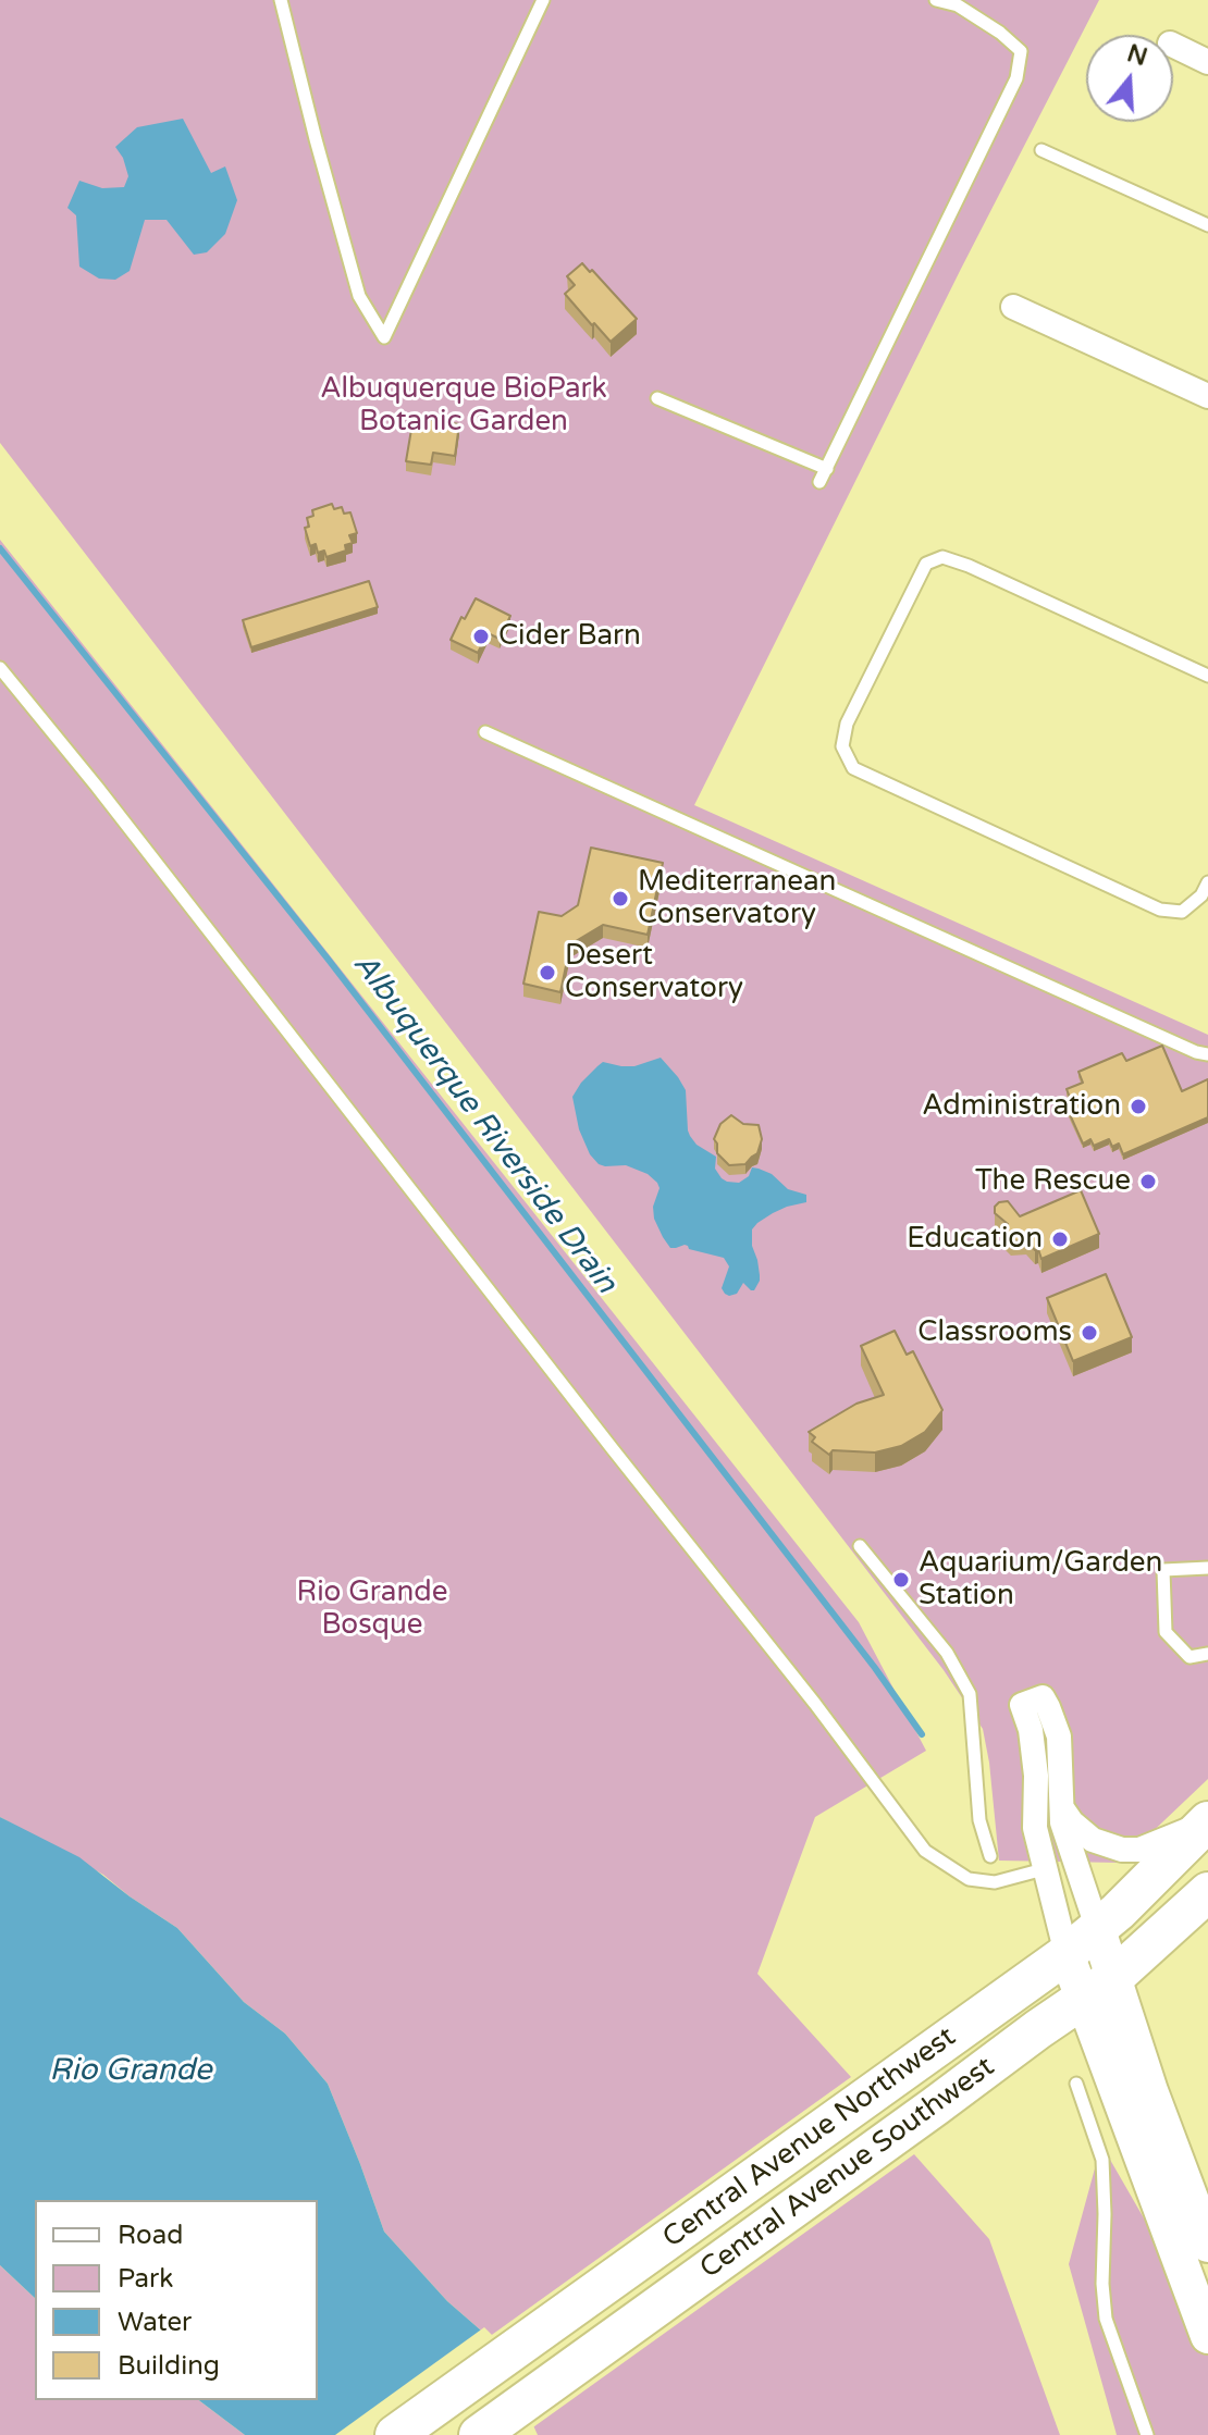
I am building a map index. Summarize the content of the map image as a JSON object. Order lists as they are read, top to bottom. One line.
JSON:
{"streets":{"main road":["Central Avenue Northwest","Central Avenue Southwest"]},"water":["Albuquerque Riverside Drain","Rio Grande"],"parks":["Albuquerque BioPark Botanic Garden","Rio Grande Bosque"],"places":["Cider Barn","Mediterranean Conservatory","Desert Conservatory","Administration","The Rescue","Education","Classrooms","Aquarium/Garden Station"],"legend":["Road","Park","Water","Building"],"north":"top"}
